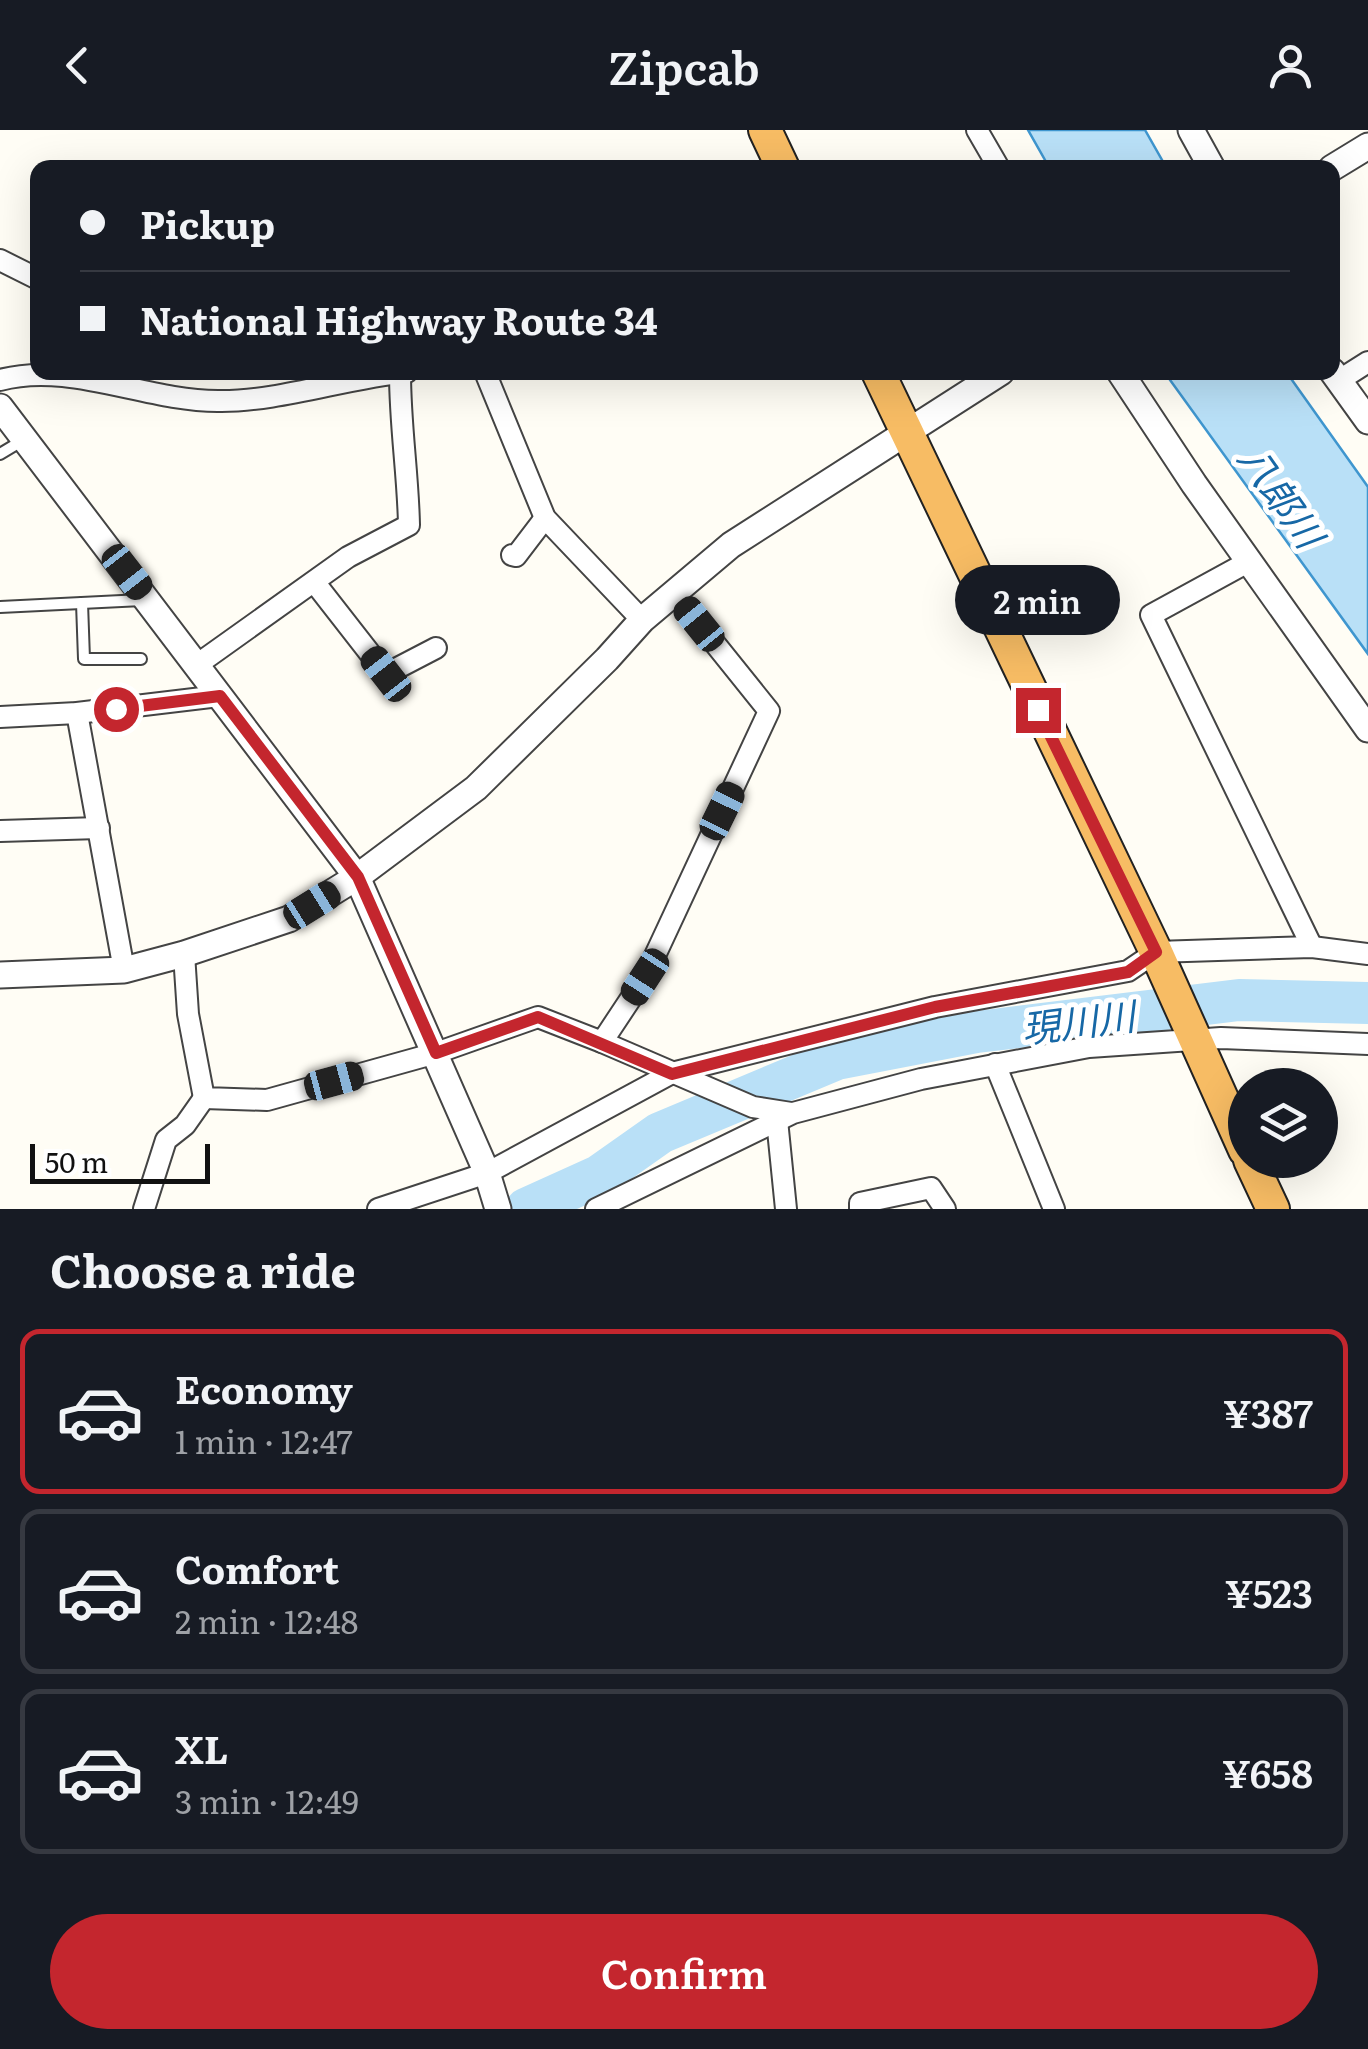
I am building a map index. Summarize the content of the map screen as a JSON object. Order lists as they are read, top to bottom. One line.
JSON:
{"water":["八郎川","現川川"],"scale_bar":"50 m","page":{"header":"Zipcab","banner":["Pickup","National Highway Route 34"],"bubble":"2 min","scale":"50 m","heading":"Choose a ride","list":[{"name":"Economy","note":"1 min · 12:47","value":"¥387"},{"name":"Comfort","note":"2 min · 12:48","value":"¥523"},{"name":"XL","note":"3 min · 12:49","value":"¥658"}],"buttons":"Confirm"}}
